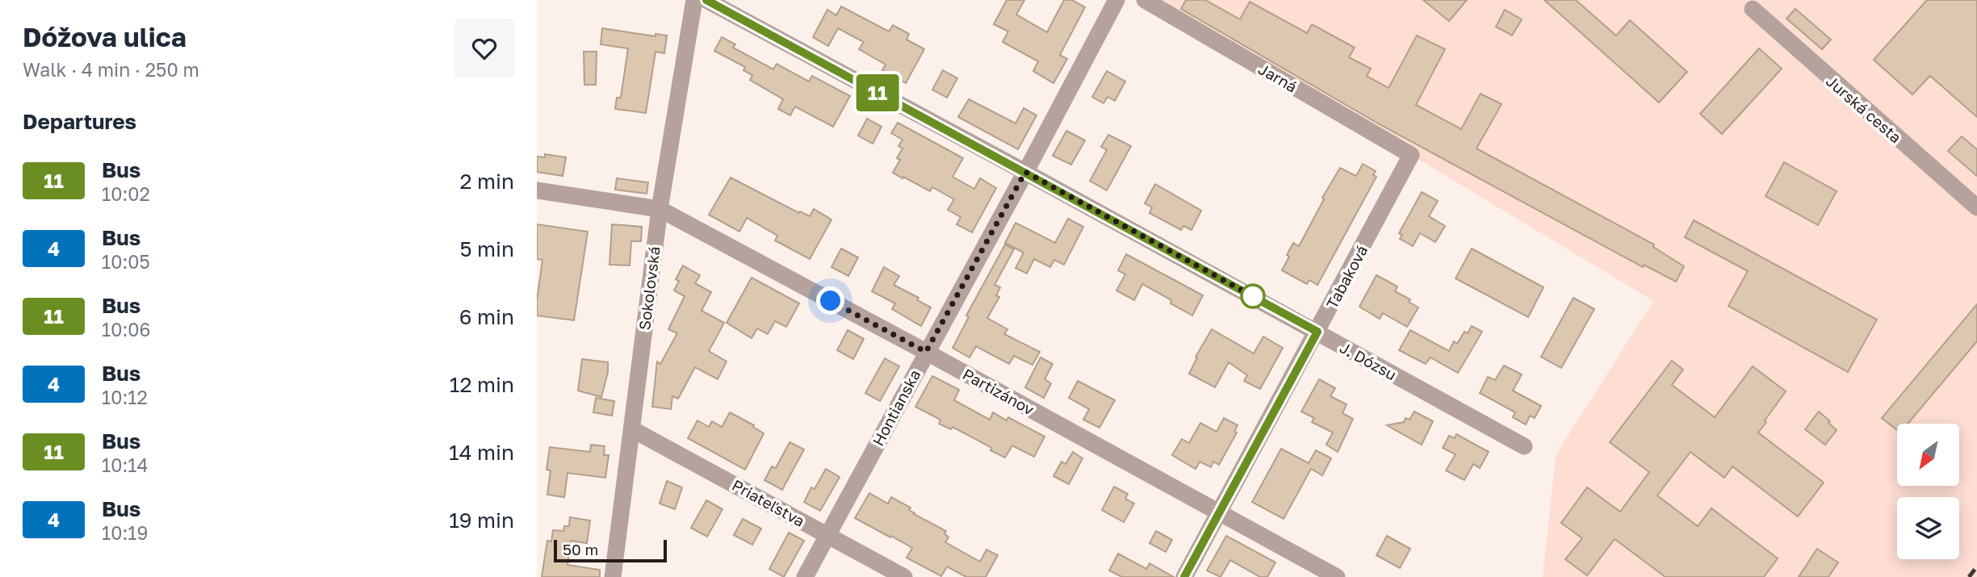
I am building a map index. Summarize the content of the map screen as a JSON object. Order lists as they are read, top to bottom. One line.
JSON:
{"streets":{"street":["Jarná","Jurská cesta","Tabaková","Sokolovská","J. Dózsu","Partizánov","Hontianska","Priateľstva"]},"crossings":[["Jarná","Tabaková"],["Tabaková","J. Dózsu"],["Tabaková","Partizánov"],["Sokolovská","Partizánov"],["Sokolovská","Priateľstva"],["J. Dózsu","Hontianska"],["Partizánov","Hontianska"],["Hontianska","Priateľstva"]],"lines":["bus line 11"],"scale_bar":"50 m","north":"bottom left","page":{"heading":[["Dóžova ulica","Walk · 4 min · 250 m"],"Departures"],"on_map":"11","list":[{"mark":"11","name":"Bus","note":"10:02","value":"2 min"},{"mark":"4","name":"Bus","note":"10:05","value":"5 min"},{"mark":"11","name":"Bus","note":"10:06","value":"6 min"},{"mark":"4","name":"Bus","note":"10:12","value":"12 min"},{"mark":"11","name":"Bus","note":"10:14","value":"14 min"},{"mark":"4","name":"Bus","note":"10:19","value":"19 min"}],"scale":"50 m"}}
